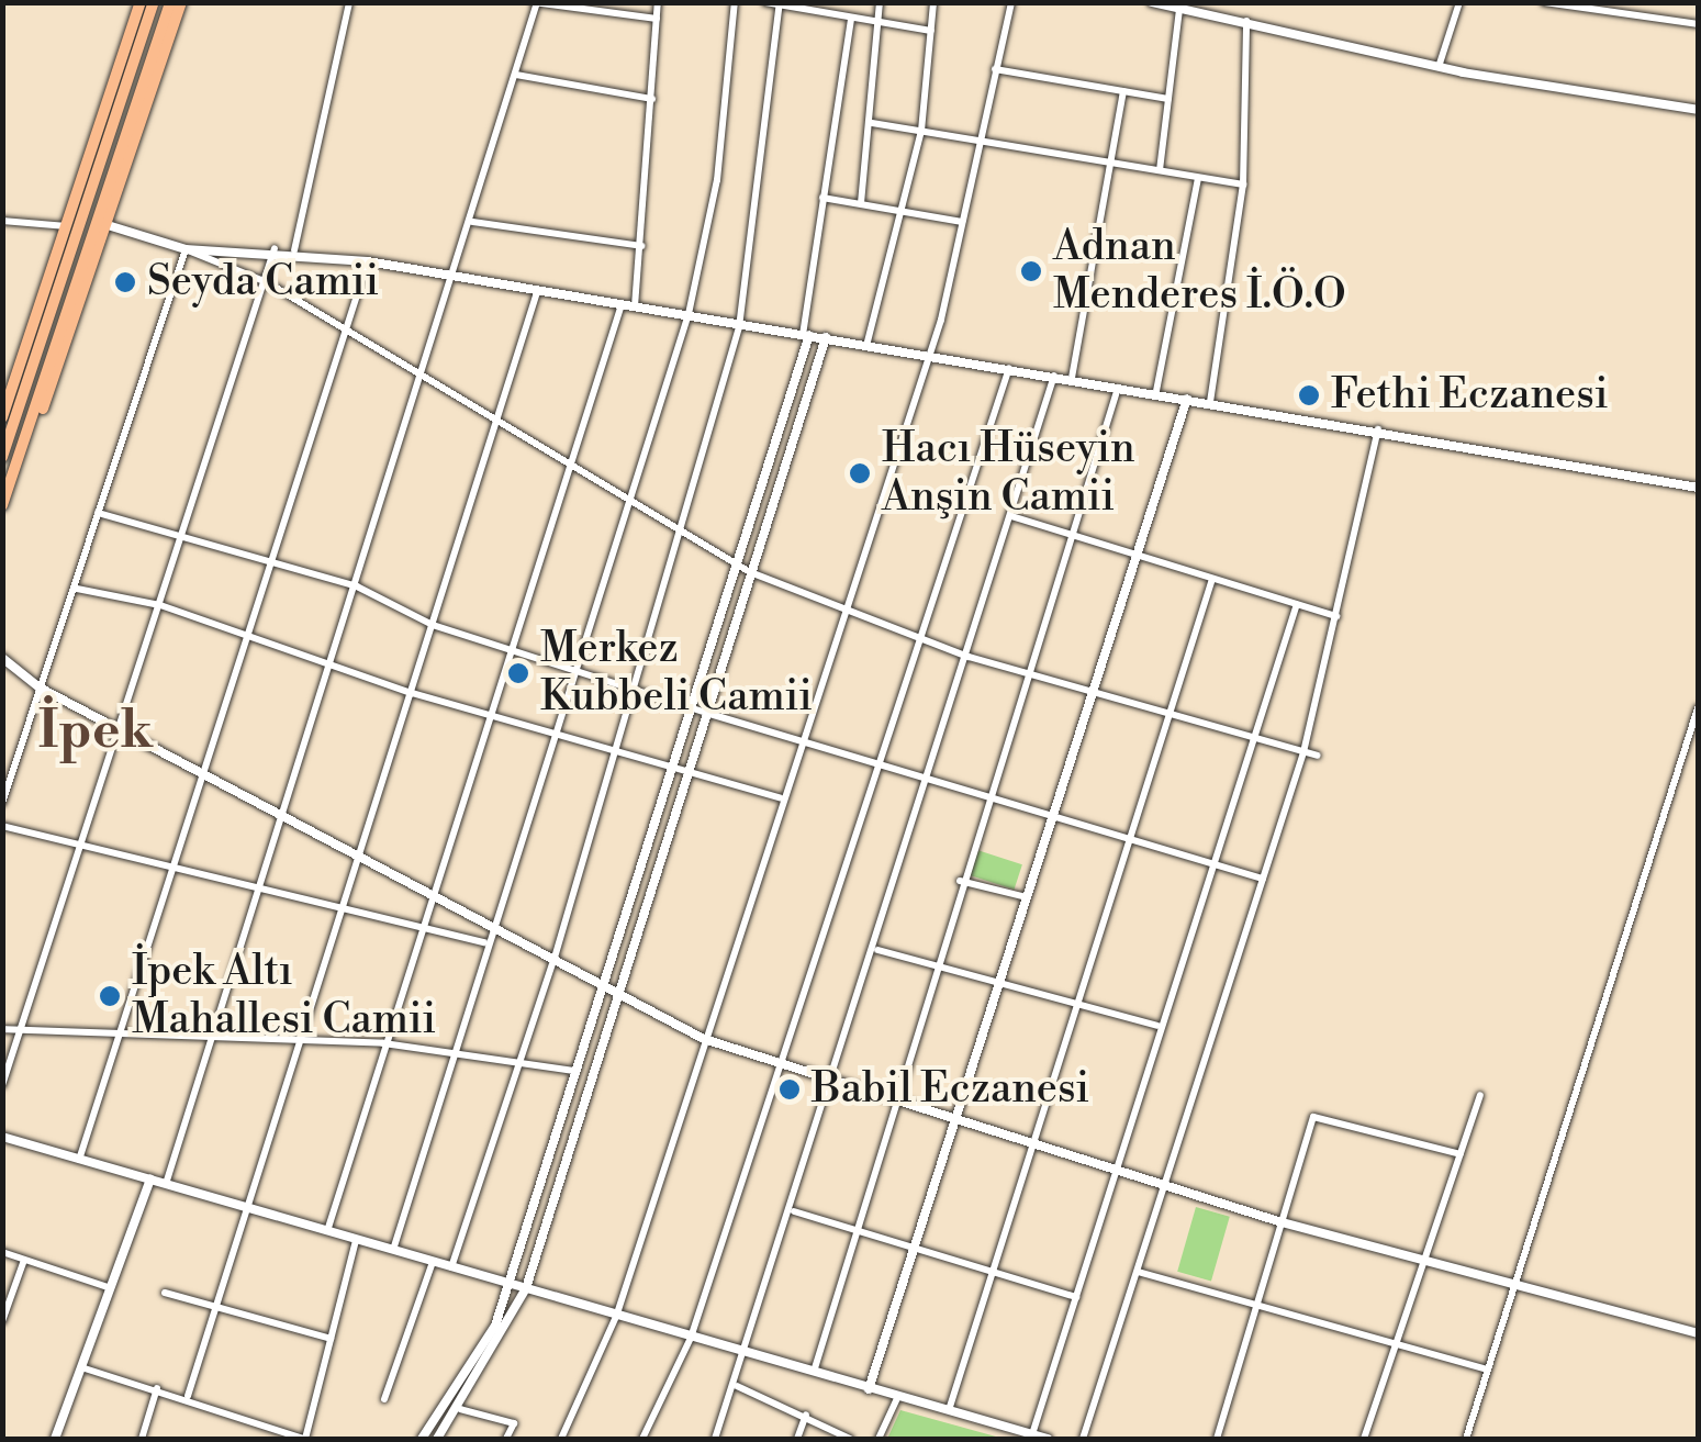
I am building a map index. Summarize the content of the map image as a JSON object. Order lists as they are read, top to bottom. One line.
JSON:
{"districts":["İpek"],"places":["Adnan Menderes İ.Ö.O","Seyda Camii","Fethi Eczanesi","Hacı Hüseyin Anşin Camii","Merkez Kubbeli Camii","İpek Altı Mahallesi Camii","Babil Eczanesi"]}
